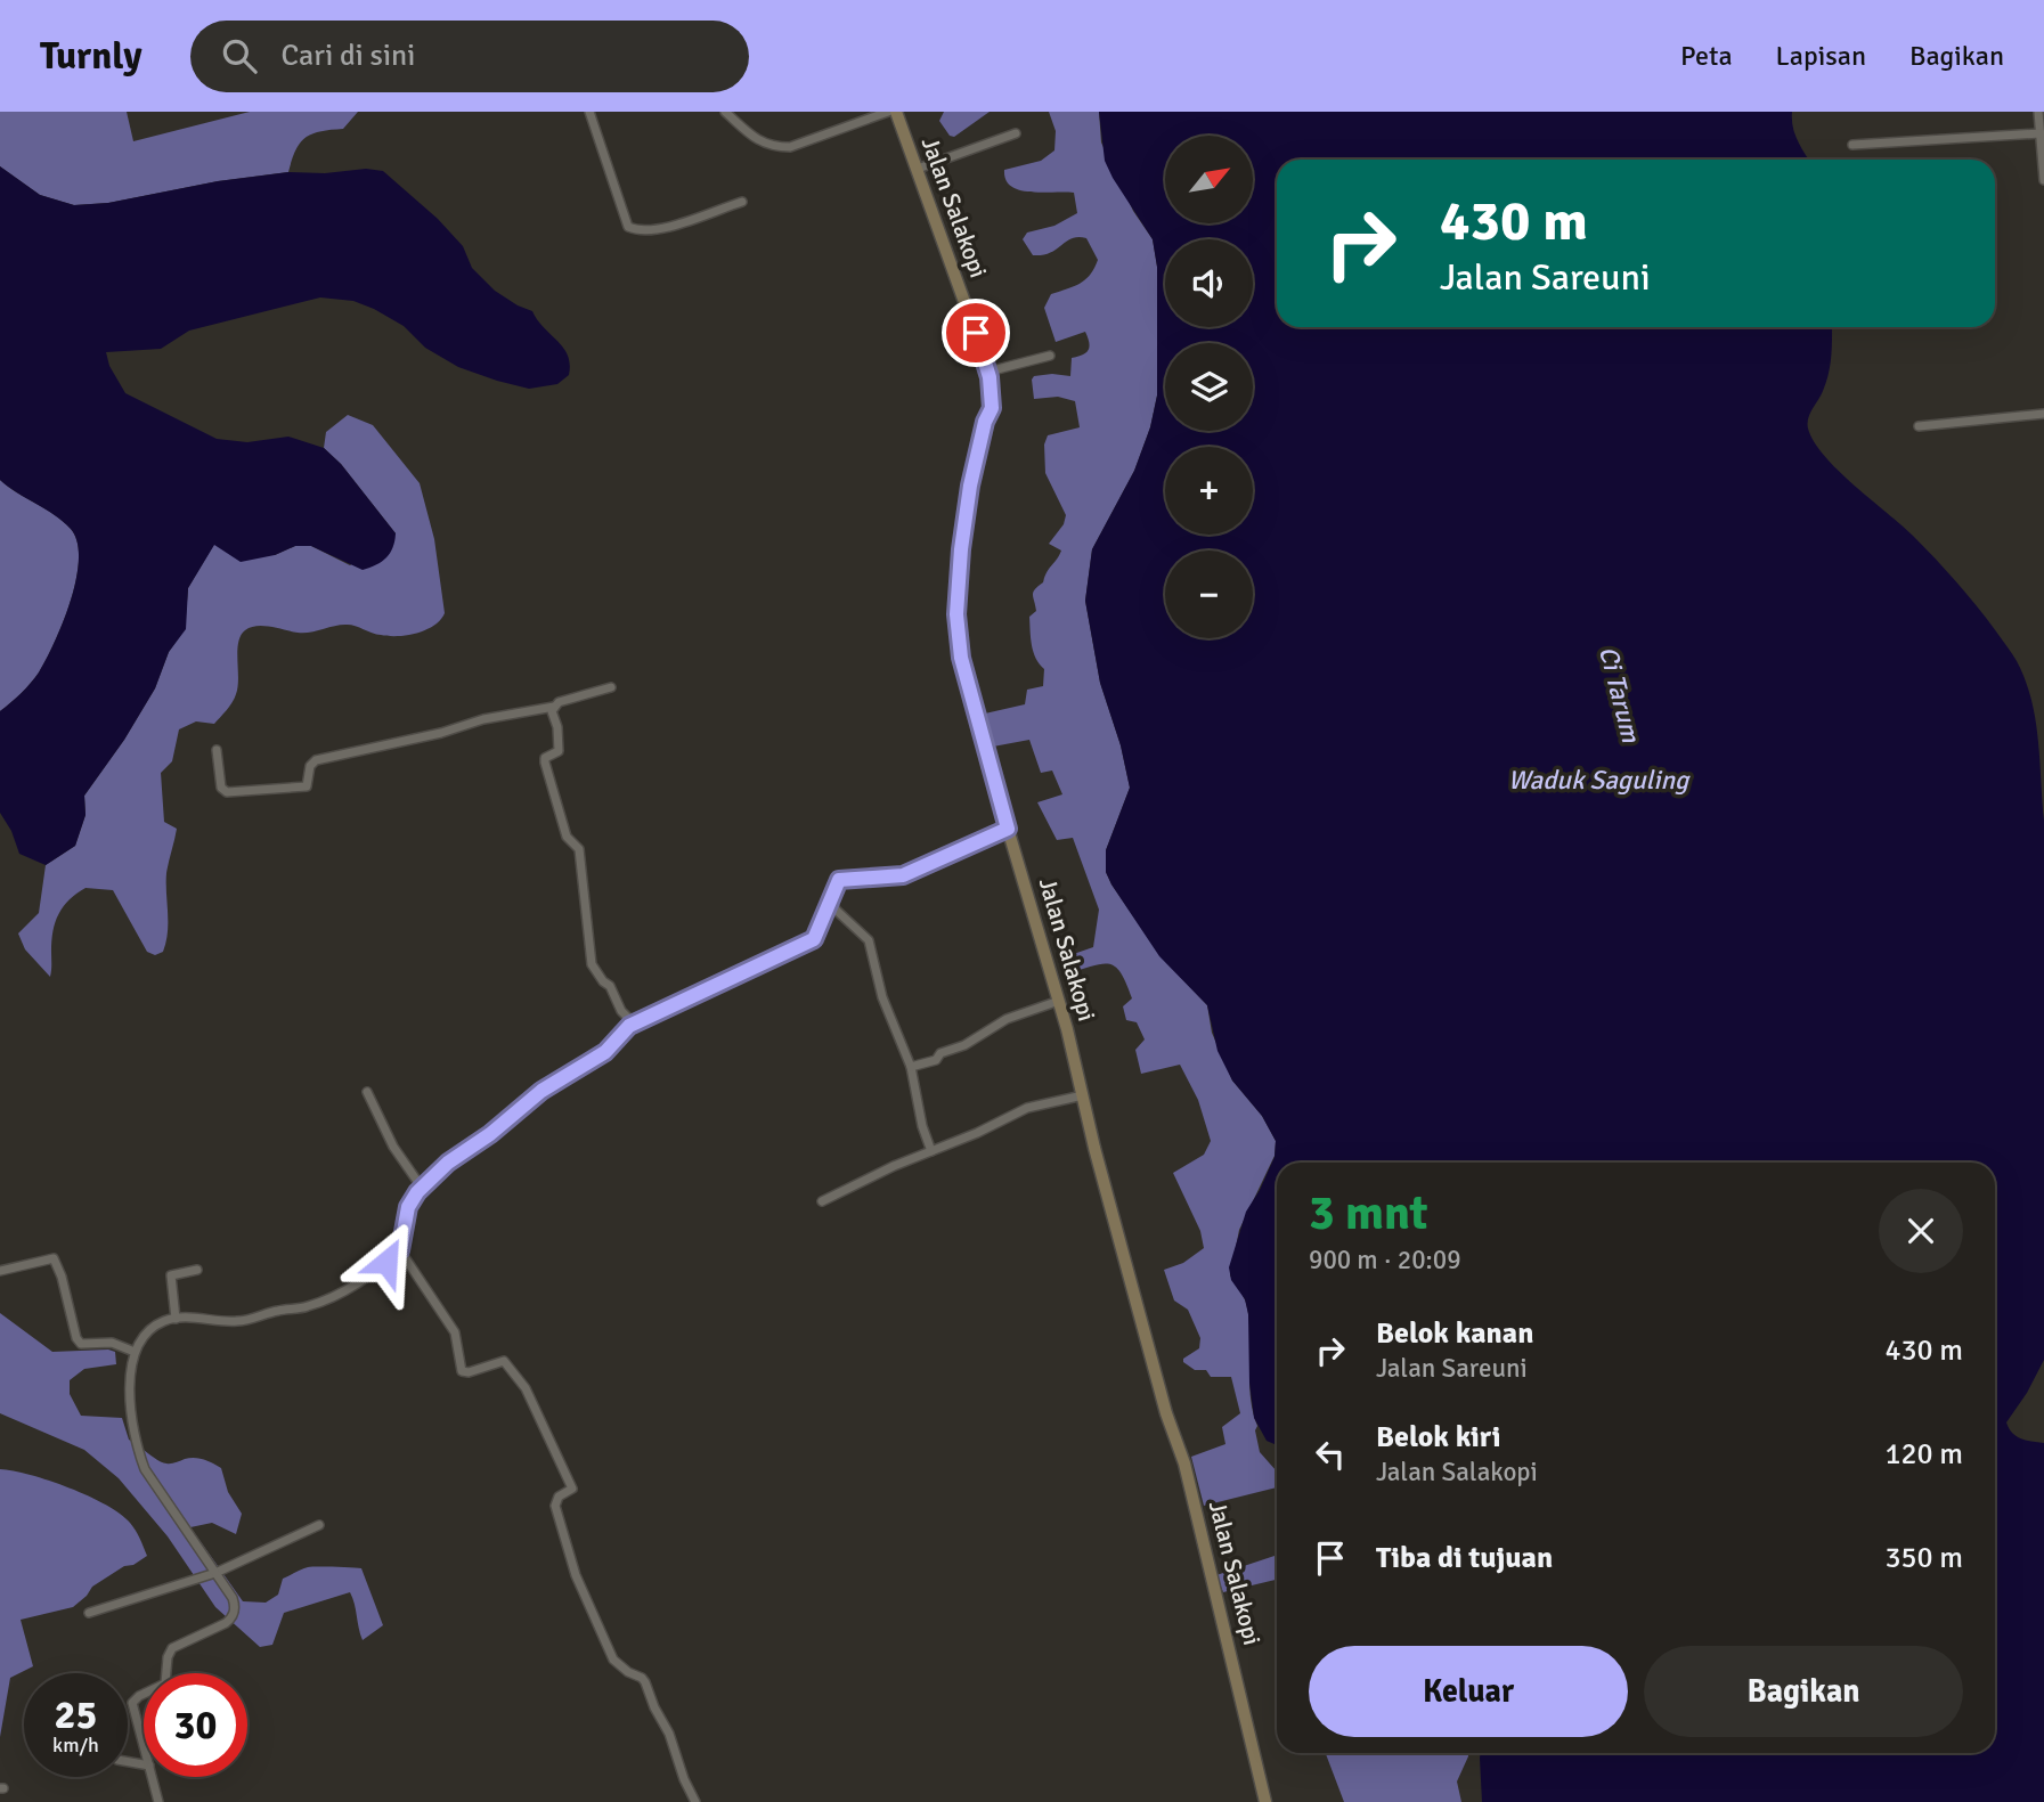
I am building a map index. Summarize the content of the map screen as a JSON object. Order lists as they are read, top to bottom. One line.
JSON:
{"streets":{"street":["Jalan Salakopi"]},"water":["Ci Tarum","Waduk Saguling"],"north":"top right","page":{"header":"Turnly","search":"Cari di sini","nav":["Peta","Lapisan","Bagikan"],"map_buttons":["+","−"],"turn":["430 m","Jalan Sareuni"],"heading":["3 mnt","900 m · 20:09"],"list":[{"name":"Belok kanan","note":"Jalan Sareuni","value":"430 m"},{"name":"Belok kiri","note":"Jalan Salakopi","value":"120 m"},{"name":"Tiba di tujuan","value":"350 m"}],"buttons":["Keluar","Bagikan"],"speed":"25 km/h","limit":"30"}}
